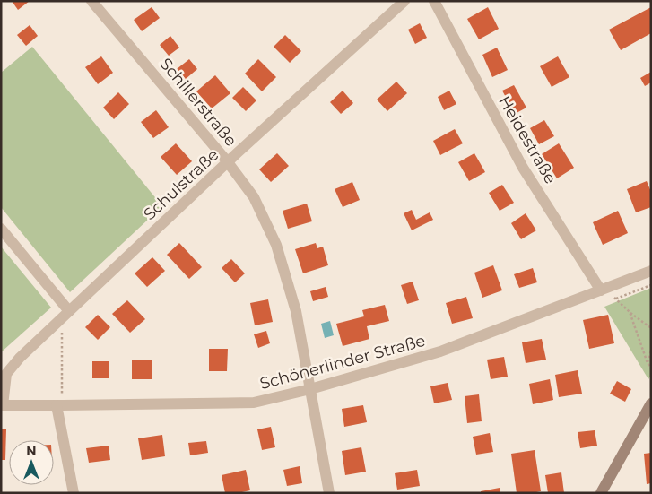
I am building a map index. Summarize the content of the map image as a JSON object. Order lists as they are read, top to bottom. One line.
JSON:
{"streets":{"street":["Schillerstraße","Heidestraße","Schulstraße","Schönerlinder Straße"]},"crossings":[["Schillerstraße","Schulstraße"],["Schillerstraße","Schönerlinder Straße"],["Heidestraße","Schönerlinder Straße"],["Schulstraße","Schönerlinder Straße"]],"north":"top"}
